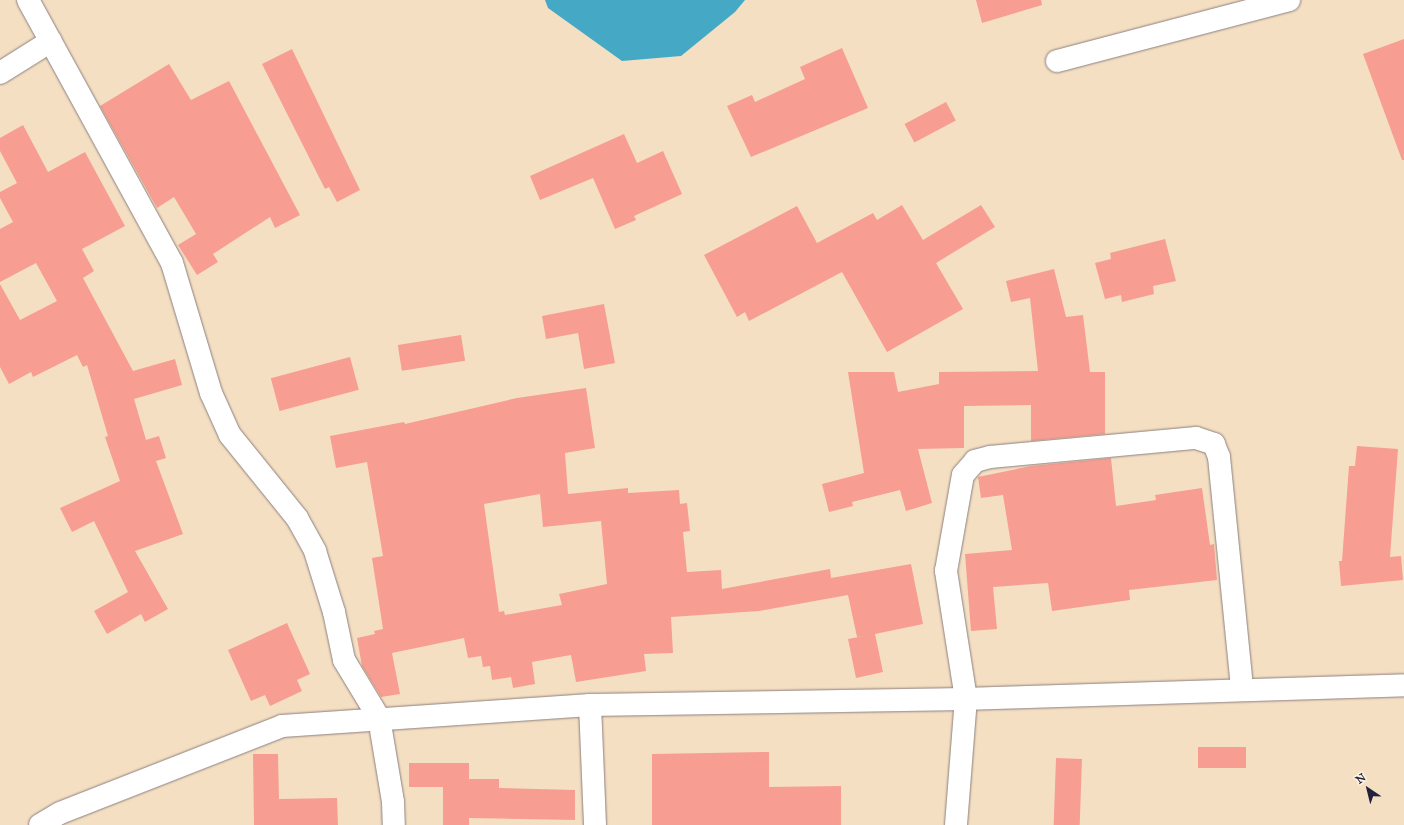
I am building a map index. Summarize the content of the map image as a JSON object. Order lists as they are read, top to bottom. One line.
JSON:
{"north":"top left"}
